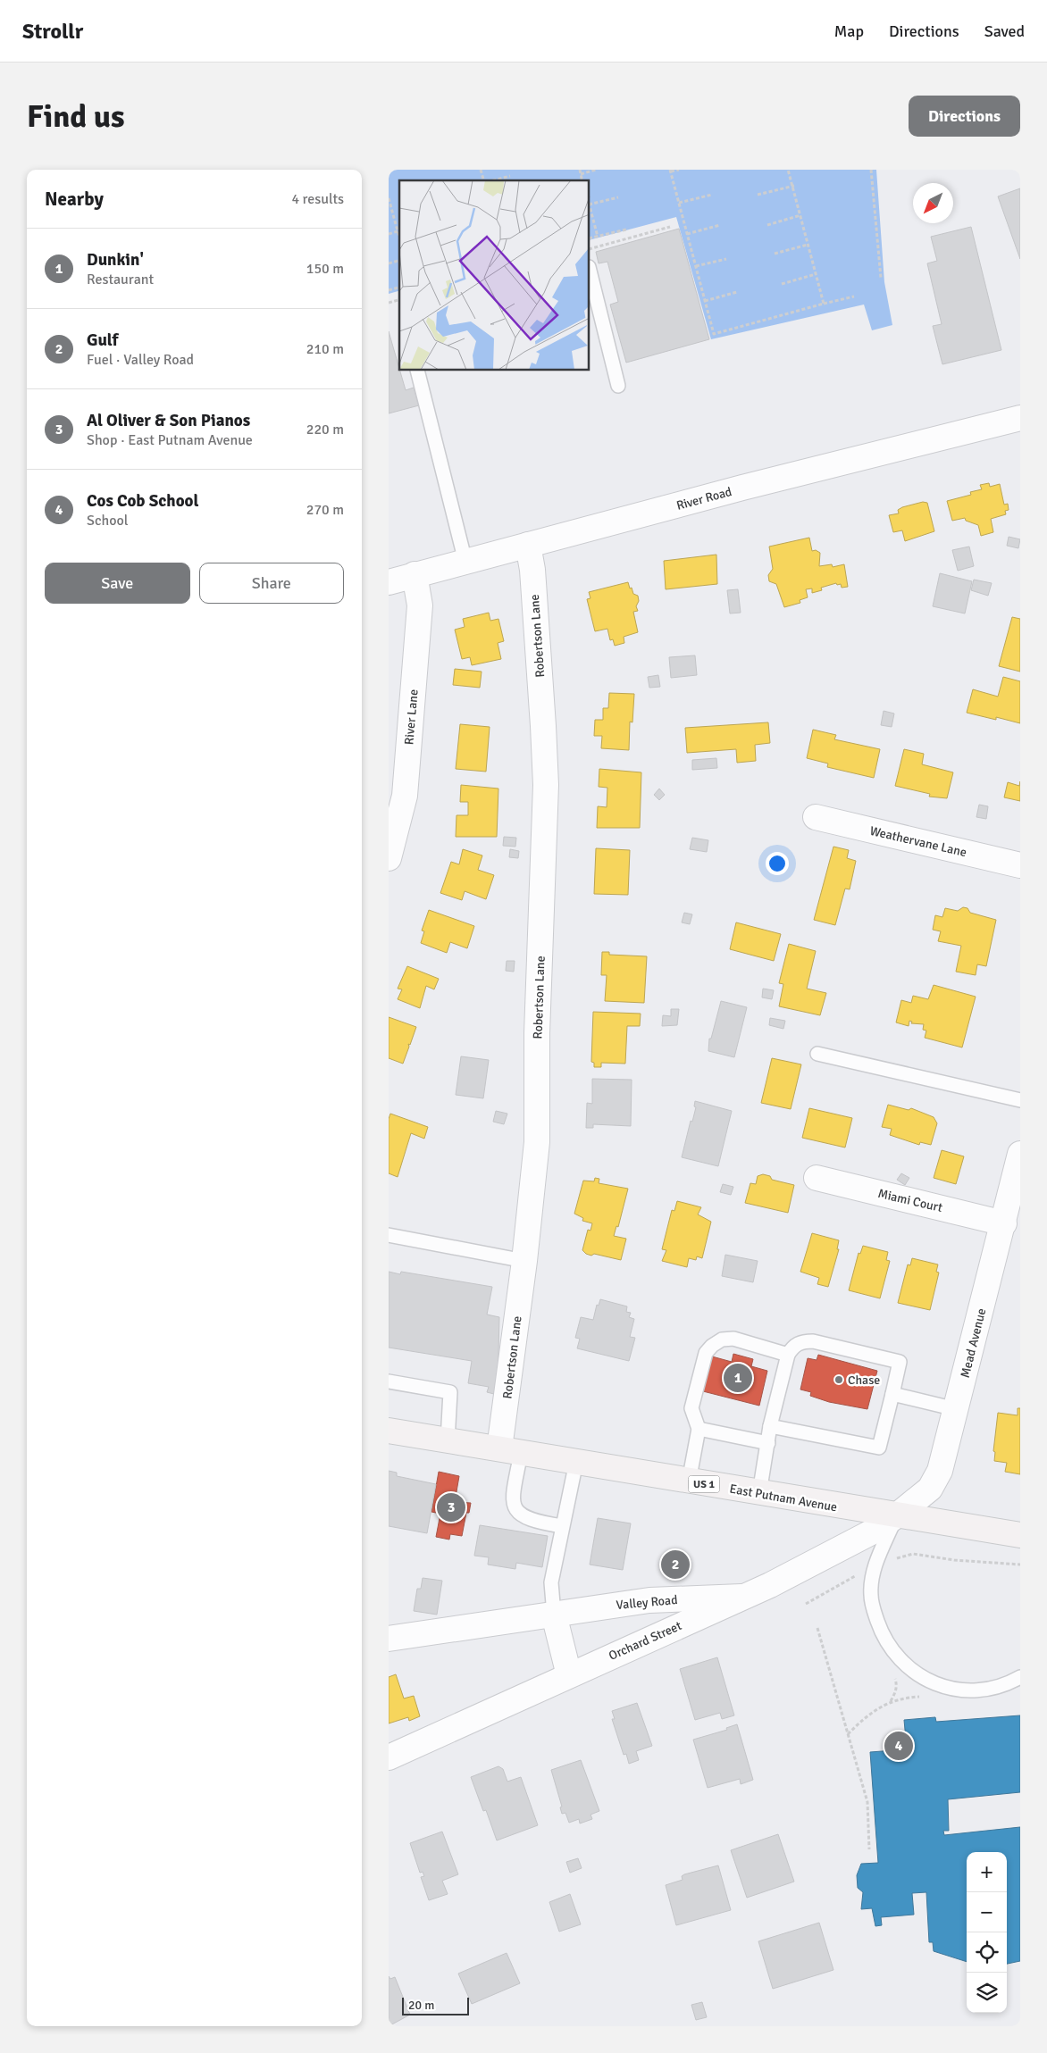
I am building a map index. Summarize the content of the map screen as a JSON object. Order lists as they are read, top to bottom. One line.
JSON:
{"streets":{"main road":["US 1","East Putnam Avenue"],"street":["River Road","Robertson Lane","River Lane","Weathervane Lane","Miami Court","Mead Avenue","Valley Road","Orchard Street"]},"crossings":[["River Road","Robertson Lane"],["River Road","River Lane"],["Robertson Lane","East Putnam Avenue"],["Miami Court","Mead Avenue"],["Mead Avenue","East Putnam Avenue"],["Mead Avenue","Orchard Street"],["East Putnam Avenue","Orchard Street"],["Valley Road","Orchard Street"]],"places":["Chase"],"scale_bar":"20 m","north":"bottom left","page":{"header":"Strollr","nav":["Map","Directions","Saved"],"buttons":["Directions",["Save","Share"]],"title":"Find us","heading":["Nearby","4 results"],"list":[{"mark":"1","name":"Dunkin'","note":"Restaurant","value":"150 m"},{"mark":"2","name":"Gulf","note":"Fuel · Valley Road","value":"210 m"},{"mark":"3","name":"Al Oliver & Son Pianos","note":"Shop · East Putnam Avenue","value":"220 m"},{"mark":"4","name":"Cos Cob School","note":"School","value":"270 m"}],"pins":["1","3","2","4"],"map_buttons":["+","−"],"scale":"20 m"}}
